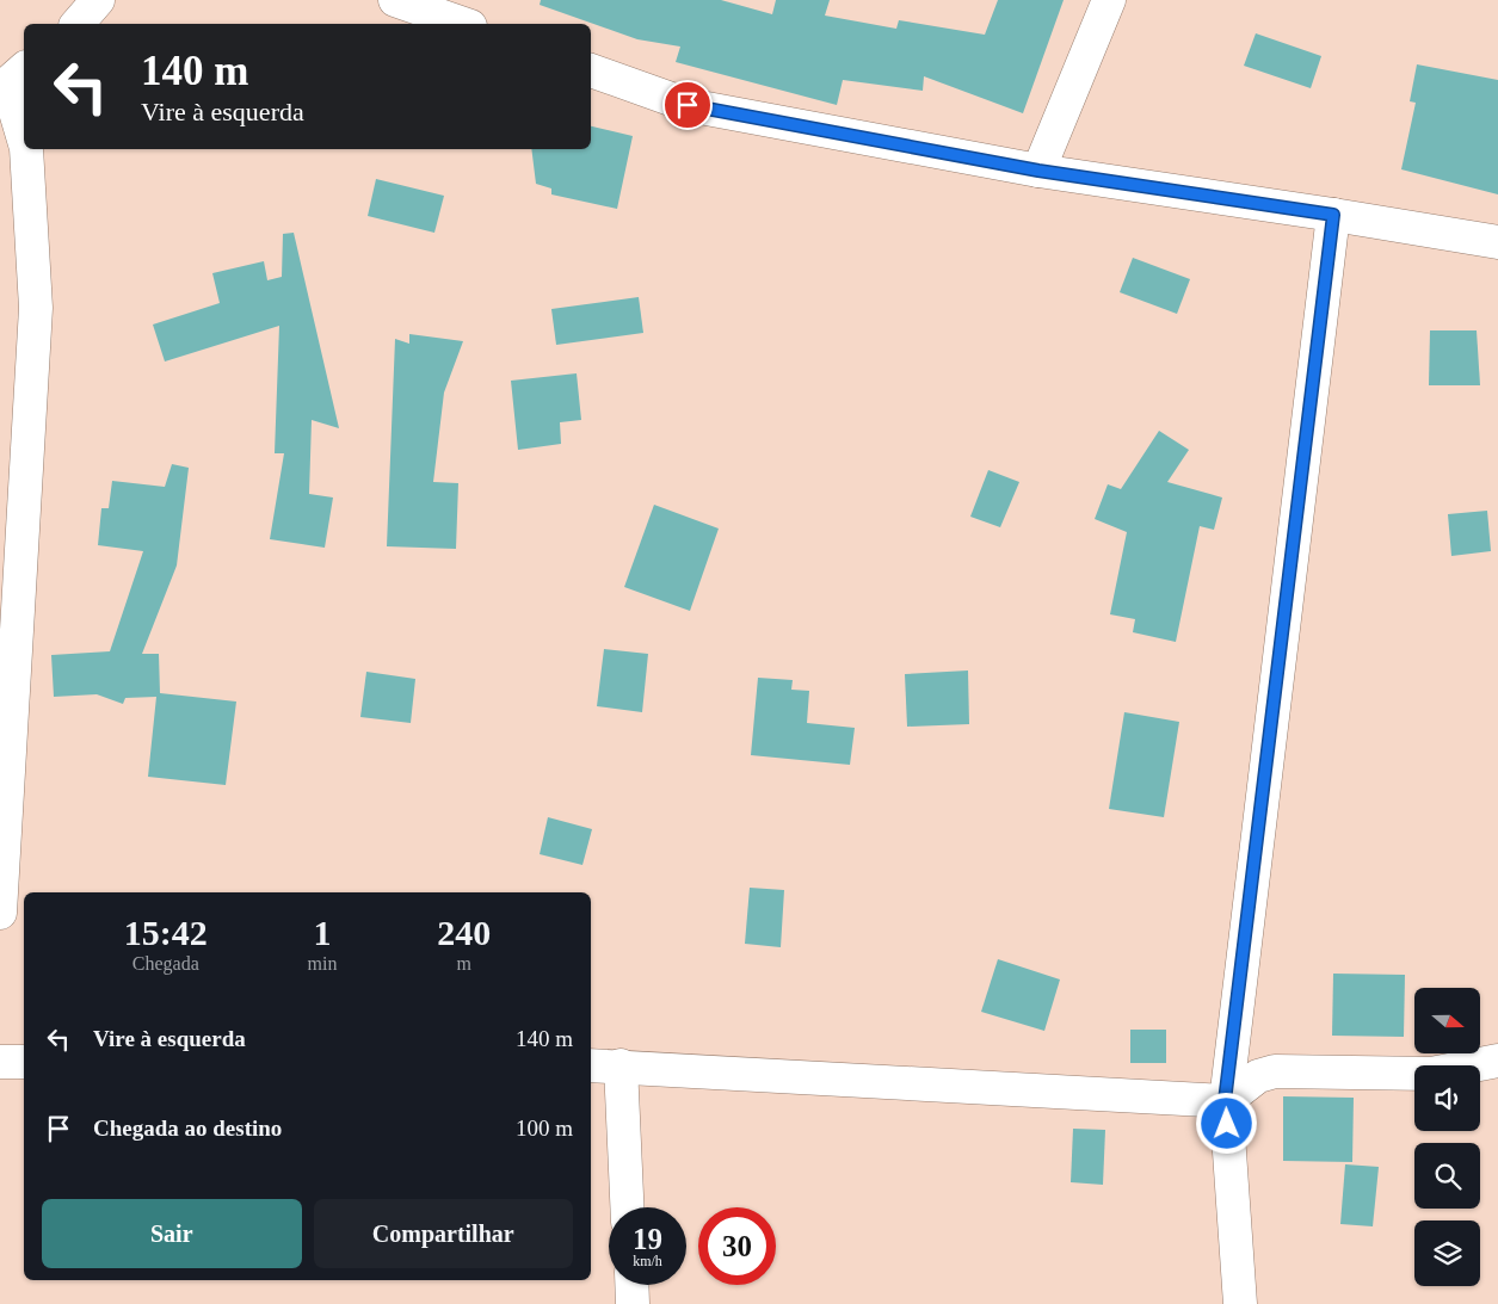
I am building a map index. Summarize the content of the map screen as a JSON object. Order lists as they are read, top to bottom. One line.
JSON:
{"north":"right","page":{"turn":["140 m","Vire à esquerda"],"eta":["15:42","Chegada","1","min","240","m"],"list":[{"name":"Vire à esquerda","value":"140 m"},{"name":"Chegada ao destino","value":"100 m"}],"buttons":["Sair","Compartilhar"],"speed":"19 km/h","limit":"30"}}
